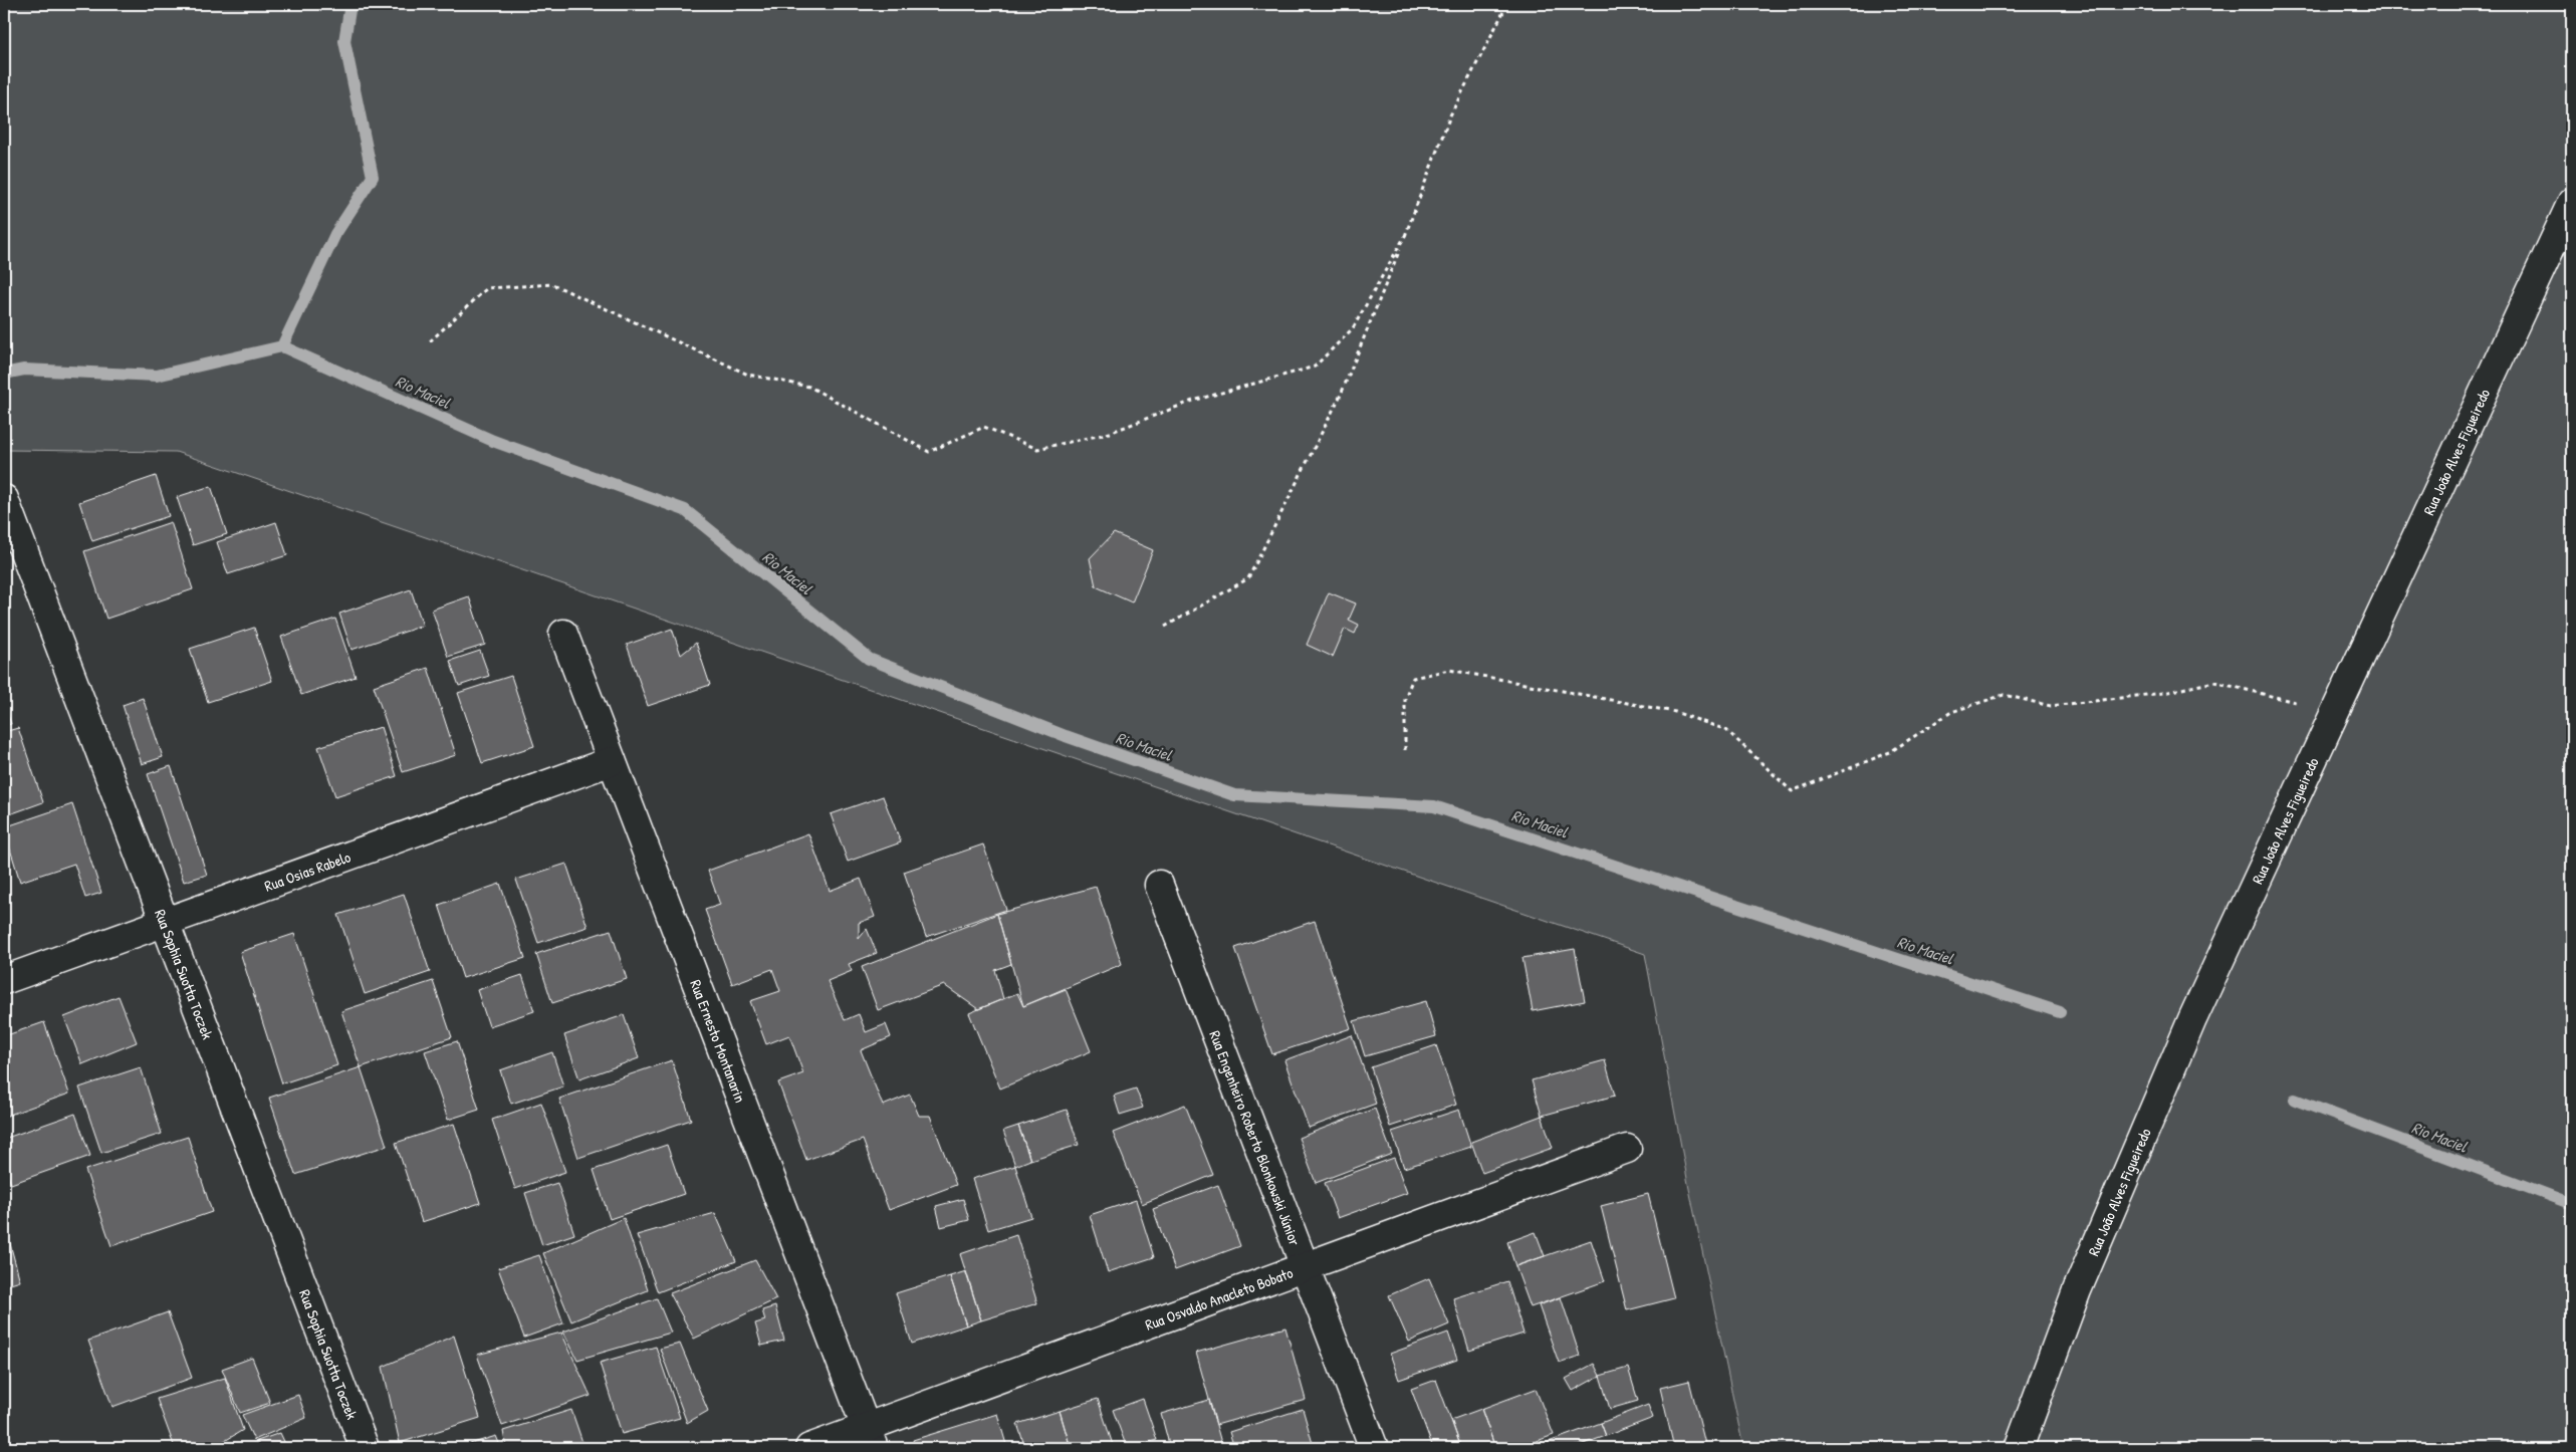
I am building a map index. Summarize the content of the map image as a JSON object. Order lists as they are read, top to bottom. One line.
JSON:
{"streets":{"street":["Rua João Alves Figueiredo","Rua Osias Rabelo","Rua Sophia Suotta Toczek","Rua Ernesto Montanarin","Rua Engenheiro Roberto Blonkowski Júnior","Rua Osvaldo Anacleto Bobato"]},"crossings":[["Rua Osias Rabelo","Rua Sophia Suotta Toczek"],["Rua Osias Rabelo","Rua Ernesto Montanarin"],["Rua Ernesto Montanarin","Rua Osvaldo Anacleto Bobato"],["Rua Engenheiro Roberto Blonkowski Júnior","Rua Osvaldo Anacleto Bobato"]],"water":["Rio Maciel"]}
